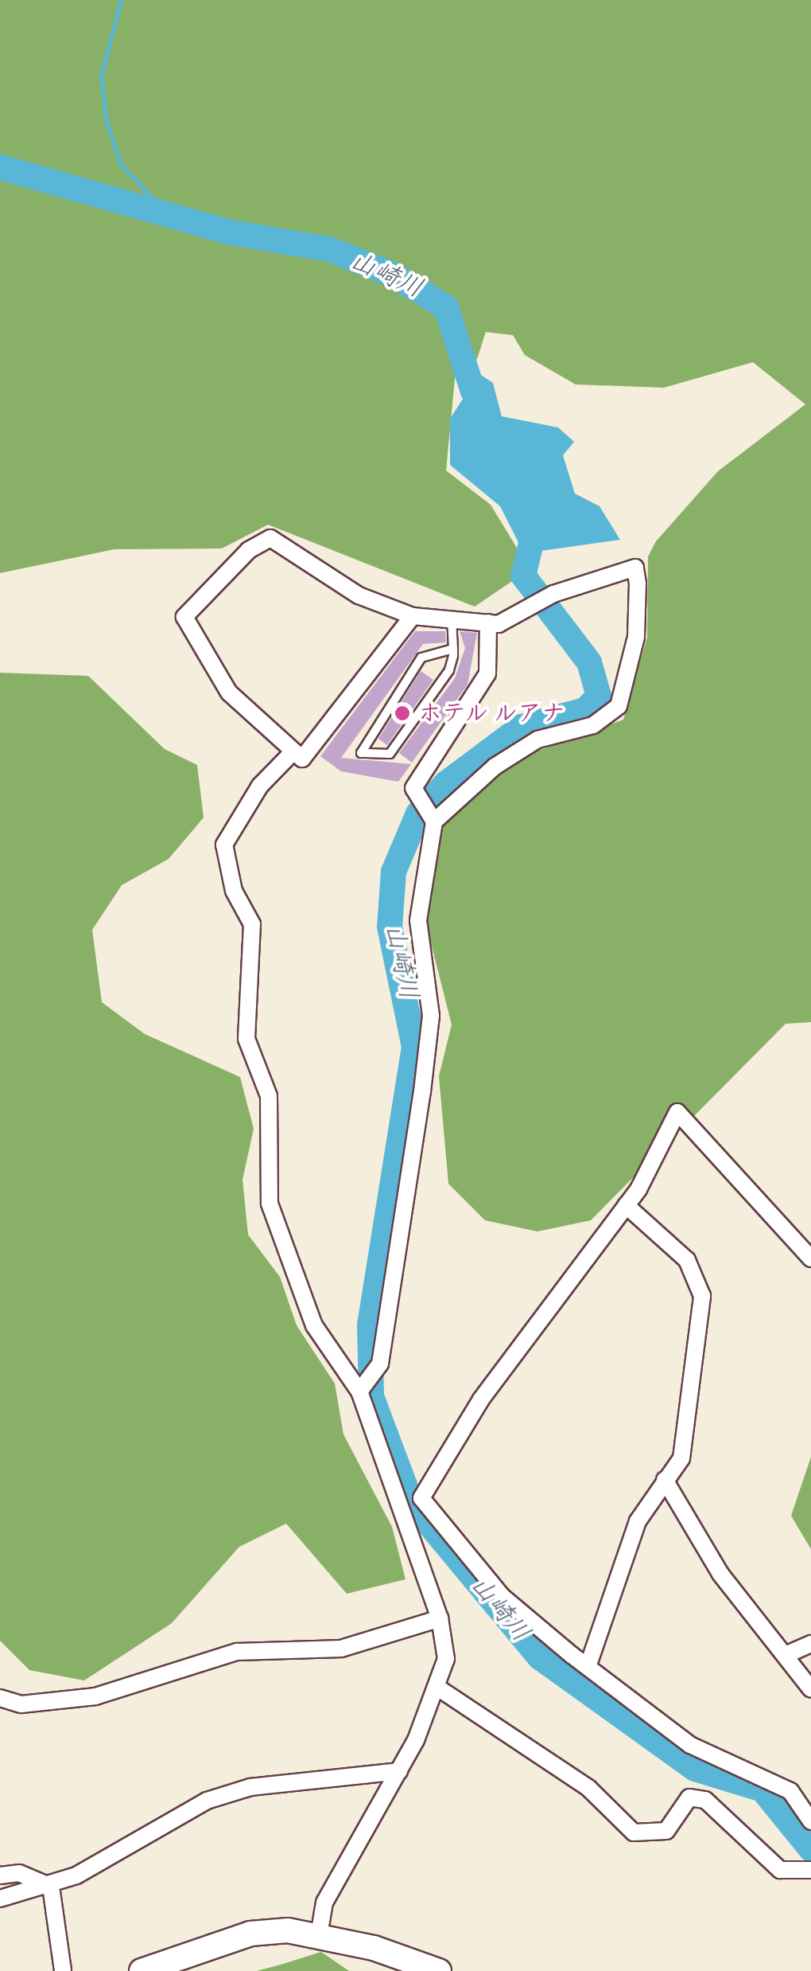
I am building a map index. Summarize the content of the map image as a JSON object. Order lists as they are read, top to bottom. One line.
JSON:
{"water":["山崎川"],"places":["ホテル ルアナ"]}
